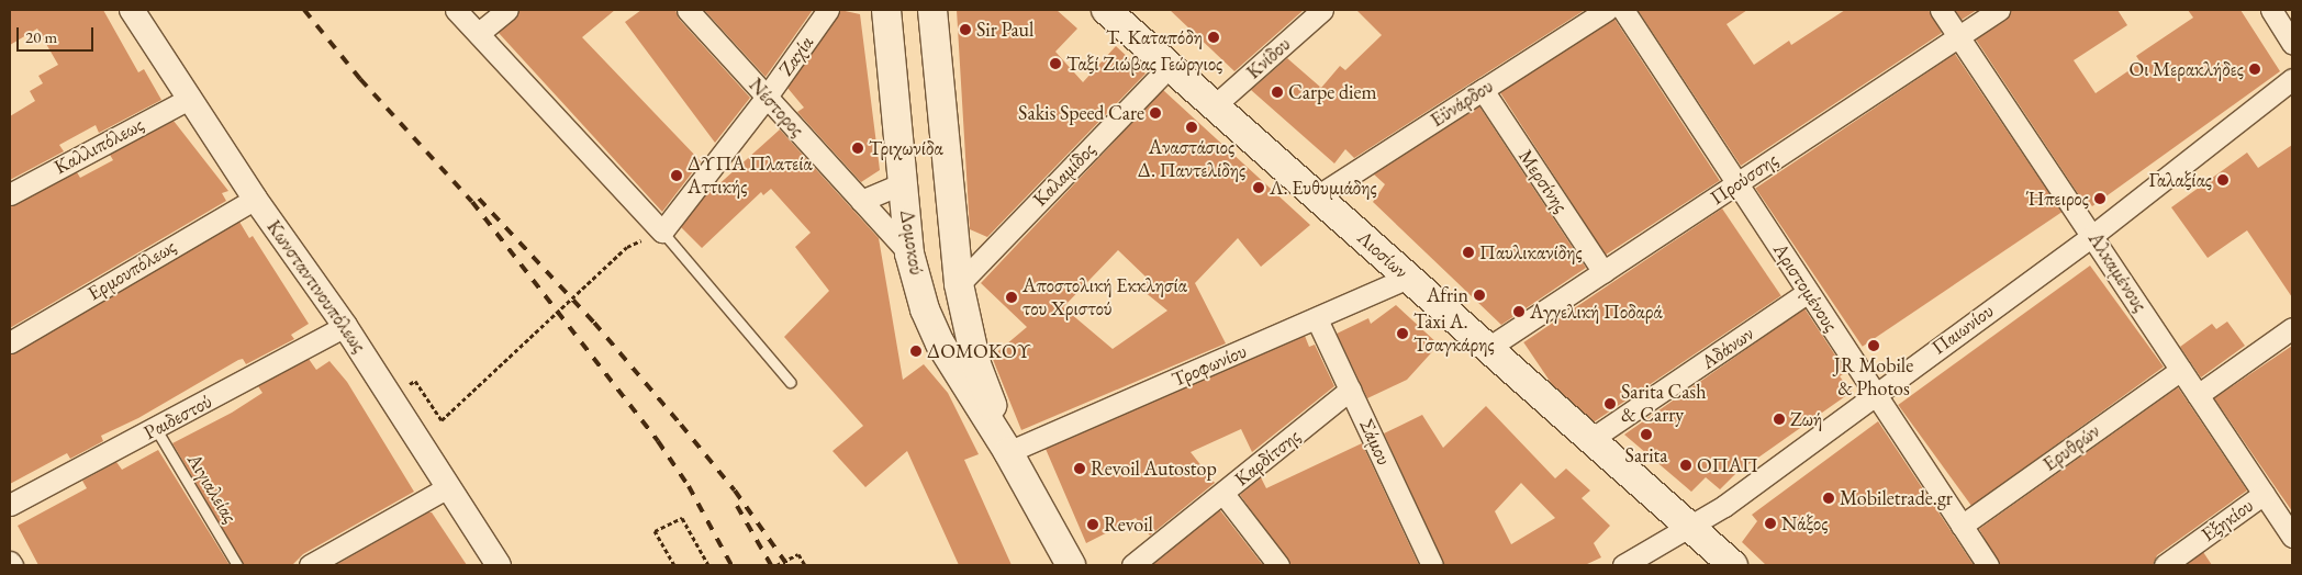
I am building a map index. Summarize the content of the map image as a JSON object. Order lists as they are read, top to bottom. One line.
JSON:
{"streets":{"main road":["Δομοκού","Λιοσίων"],"street":["Ζαχία","Κνίδου","Εϋνάρδου","Νέστορος","Καλλιπόλεως","Καλαμίδος","Προύσσης","Μερσίνης","Ερμουπόλεως","Αλκαμένους","Κωνσταντινουπόλεως","Αριστομένους","Παιωνίου","Αδάνων","Τροφωνίου","Ραιδεστού","Σάμου","Ερυθρών","Καρδίτσης","Εξηκίου"],"lane":["Αιγιαλείας"]},"crossings":[["Ζαχία","Νέστορος"],["Κνίδου","Λιοσίων"],["Εϋνάρδου","Μερσίνης"],["Εϋνάρδου","Λιοσίων"],["Νέστορος","Δομοκού"],["Καλλιπόλεως","Κωνσταντινουπόλεως"],["Καλαμίδος","Δομοκού"],["Καλαμίδος","Λιοσίων"],["Προύσσης","Μερσίνης"],["Προύσσης","Λιοσίων"],["Προύσσης","Αλκαμένους"],["Προύσσης","Αριστομένους"],["Δομοκού","Τροφωνίου"],["Λιοσίων","Παιωνίου"],["Λιοσίων","Αδάνων"],["Λιοσίων","Τροφωνίου"],["Ερμουπόλεως","Κωνσταντινουπόλεως"],["Αλκαμένους","Παιωνίου"],["Αλκαμένους","Ερυθρών"],["Αλκαμένους","Εξηκίου"],["Κωνσταντινουπόλεως","Ραιδεστού"],["Αριστομένους","Παιωνίου"],["Αριστομένους","Αδάνων"],["Αριστομένους","Ερυθρών"],["Τροφωνίου","Σάμου"],["Ραιδεστού","Αιγιαλείας"],["Σάμου","Καρδίτσης"]],"places":["Sir Paul","Τ. Καταπόδη","Ταξί Ζιώβας Γεώργιος","Οι Μερακλήδες","Carpe diem","Sakis Speed Care","Αναστάσιος Δ. Παντελίδης","Τριχωνίδα","ΔΥΠΑ Πλατεία Αττικής","Γαλαξίας","Λ. Ευθυμιάδης","Ήπειρος","Παυλικανίδης","Afrin","Αποστολική Εκκλησία του Χριστού","Αγγελική Ποδαρά","Taxi Α. Τσαγκάρης","JR Mobile & Photos","ΔΟΜΟΚΟΥ","Sarita Cash & Carry","Ζωή","Sarita","ΟΠΑΠ","Revoil Autostop","Mobiletrade.gr","Νάξος","Revoil"],"scale_bar":"20 m"}
